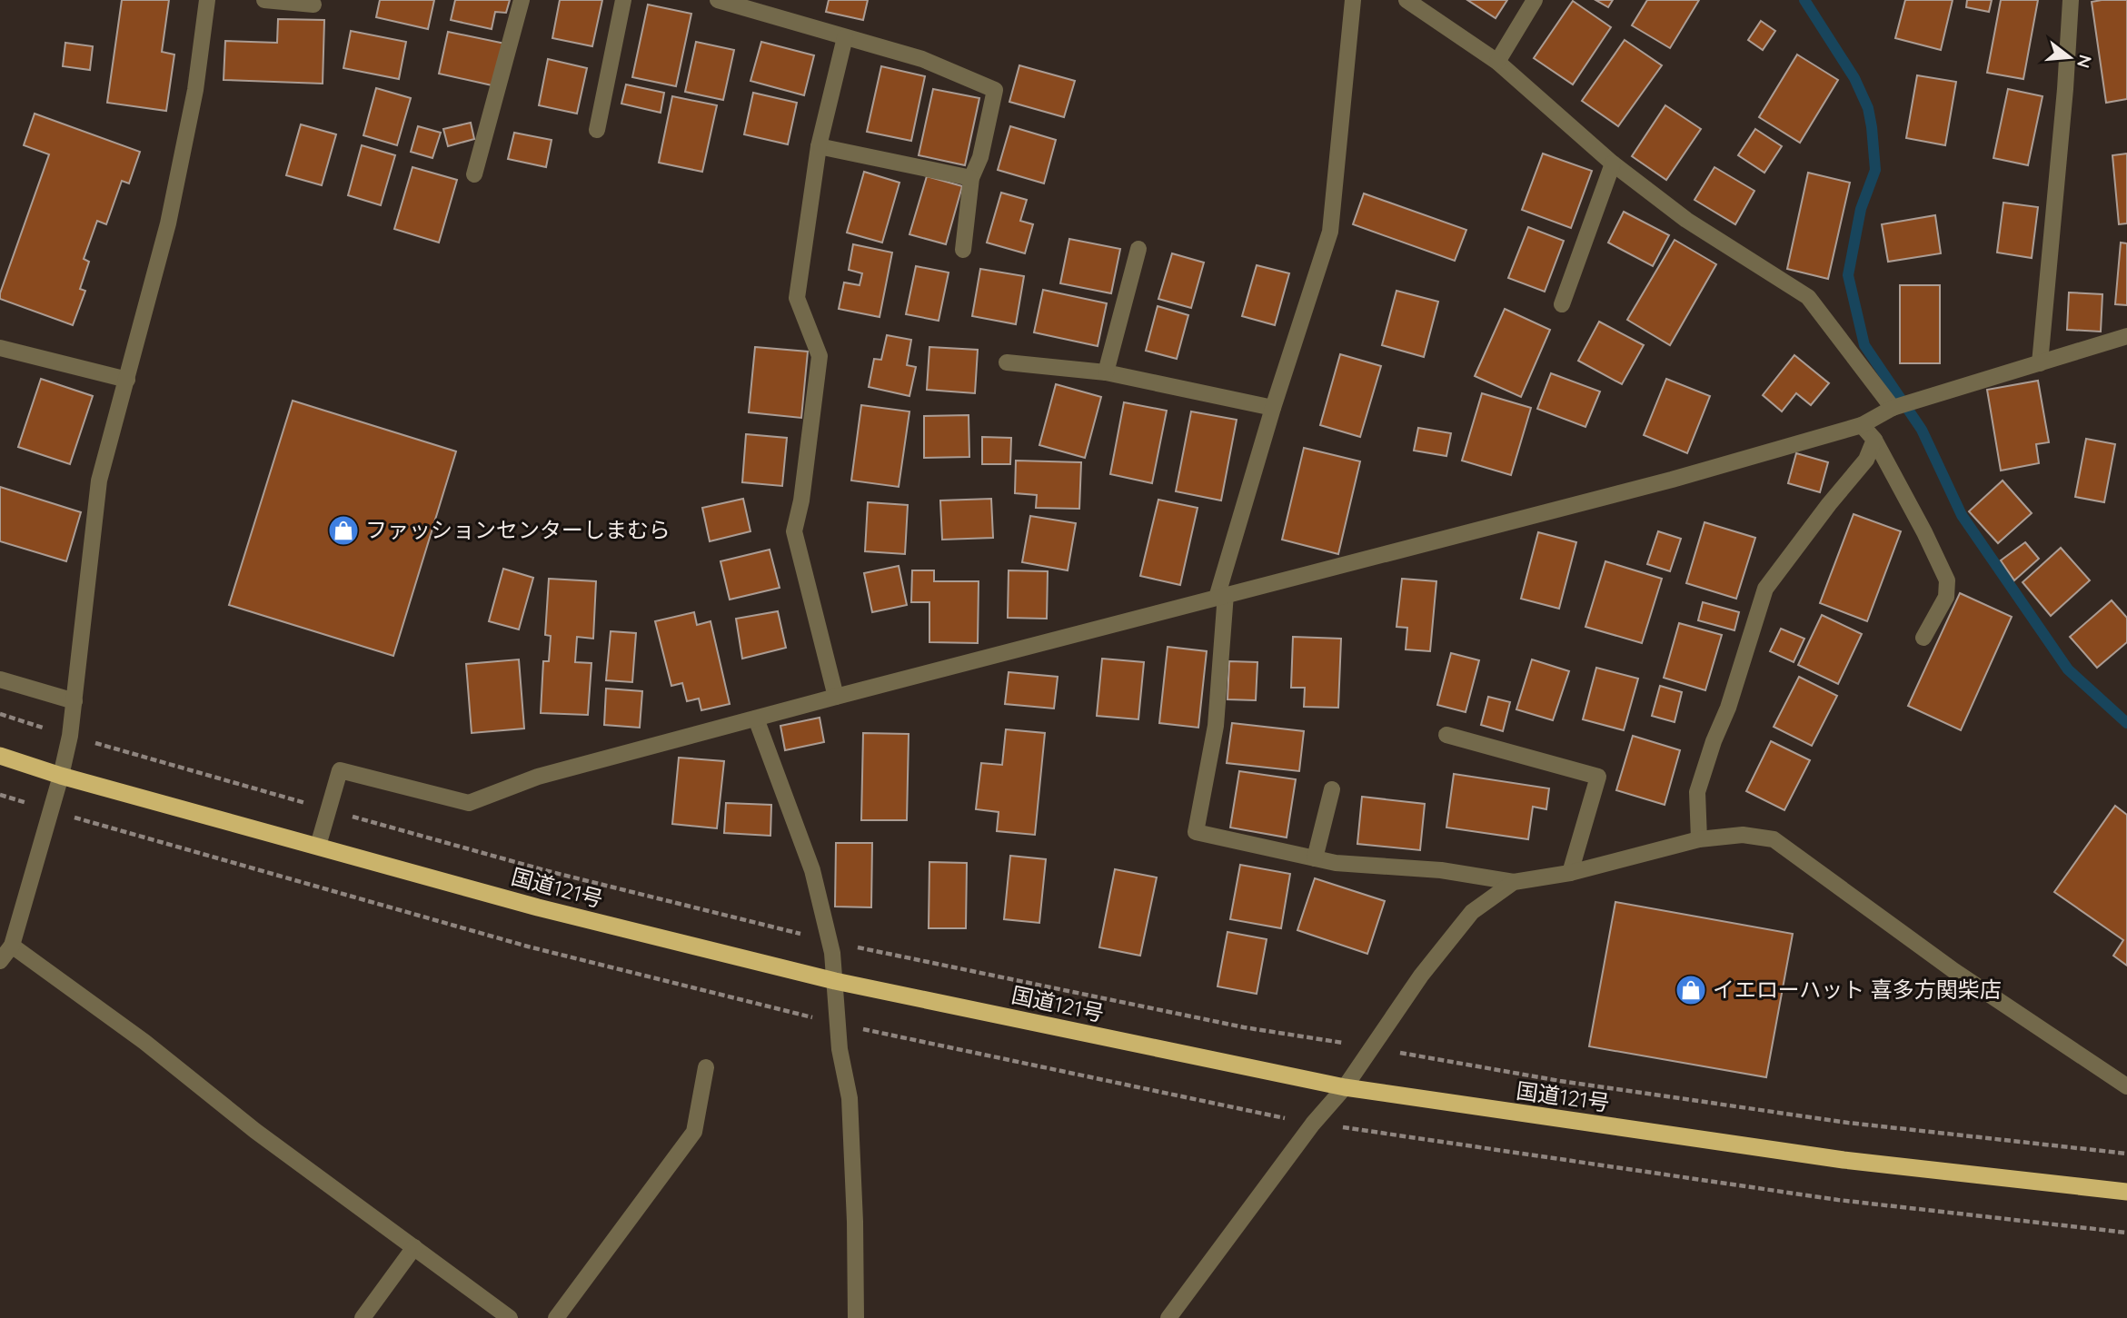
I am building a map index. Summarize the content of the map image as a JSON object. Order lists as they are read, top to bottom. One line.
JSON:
{"streets":{"highway":["国道121号"]},"places":{"shop":["ファッションセンターしまむら","イエローハット 喜多方関柴店"]},"north":"right"}
